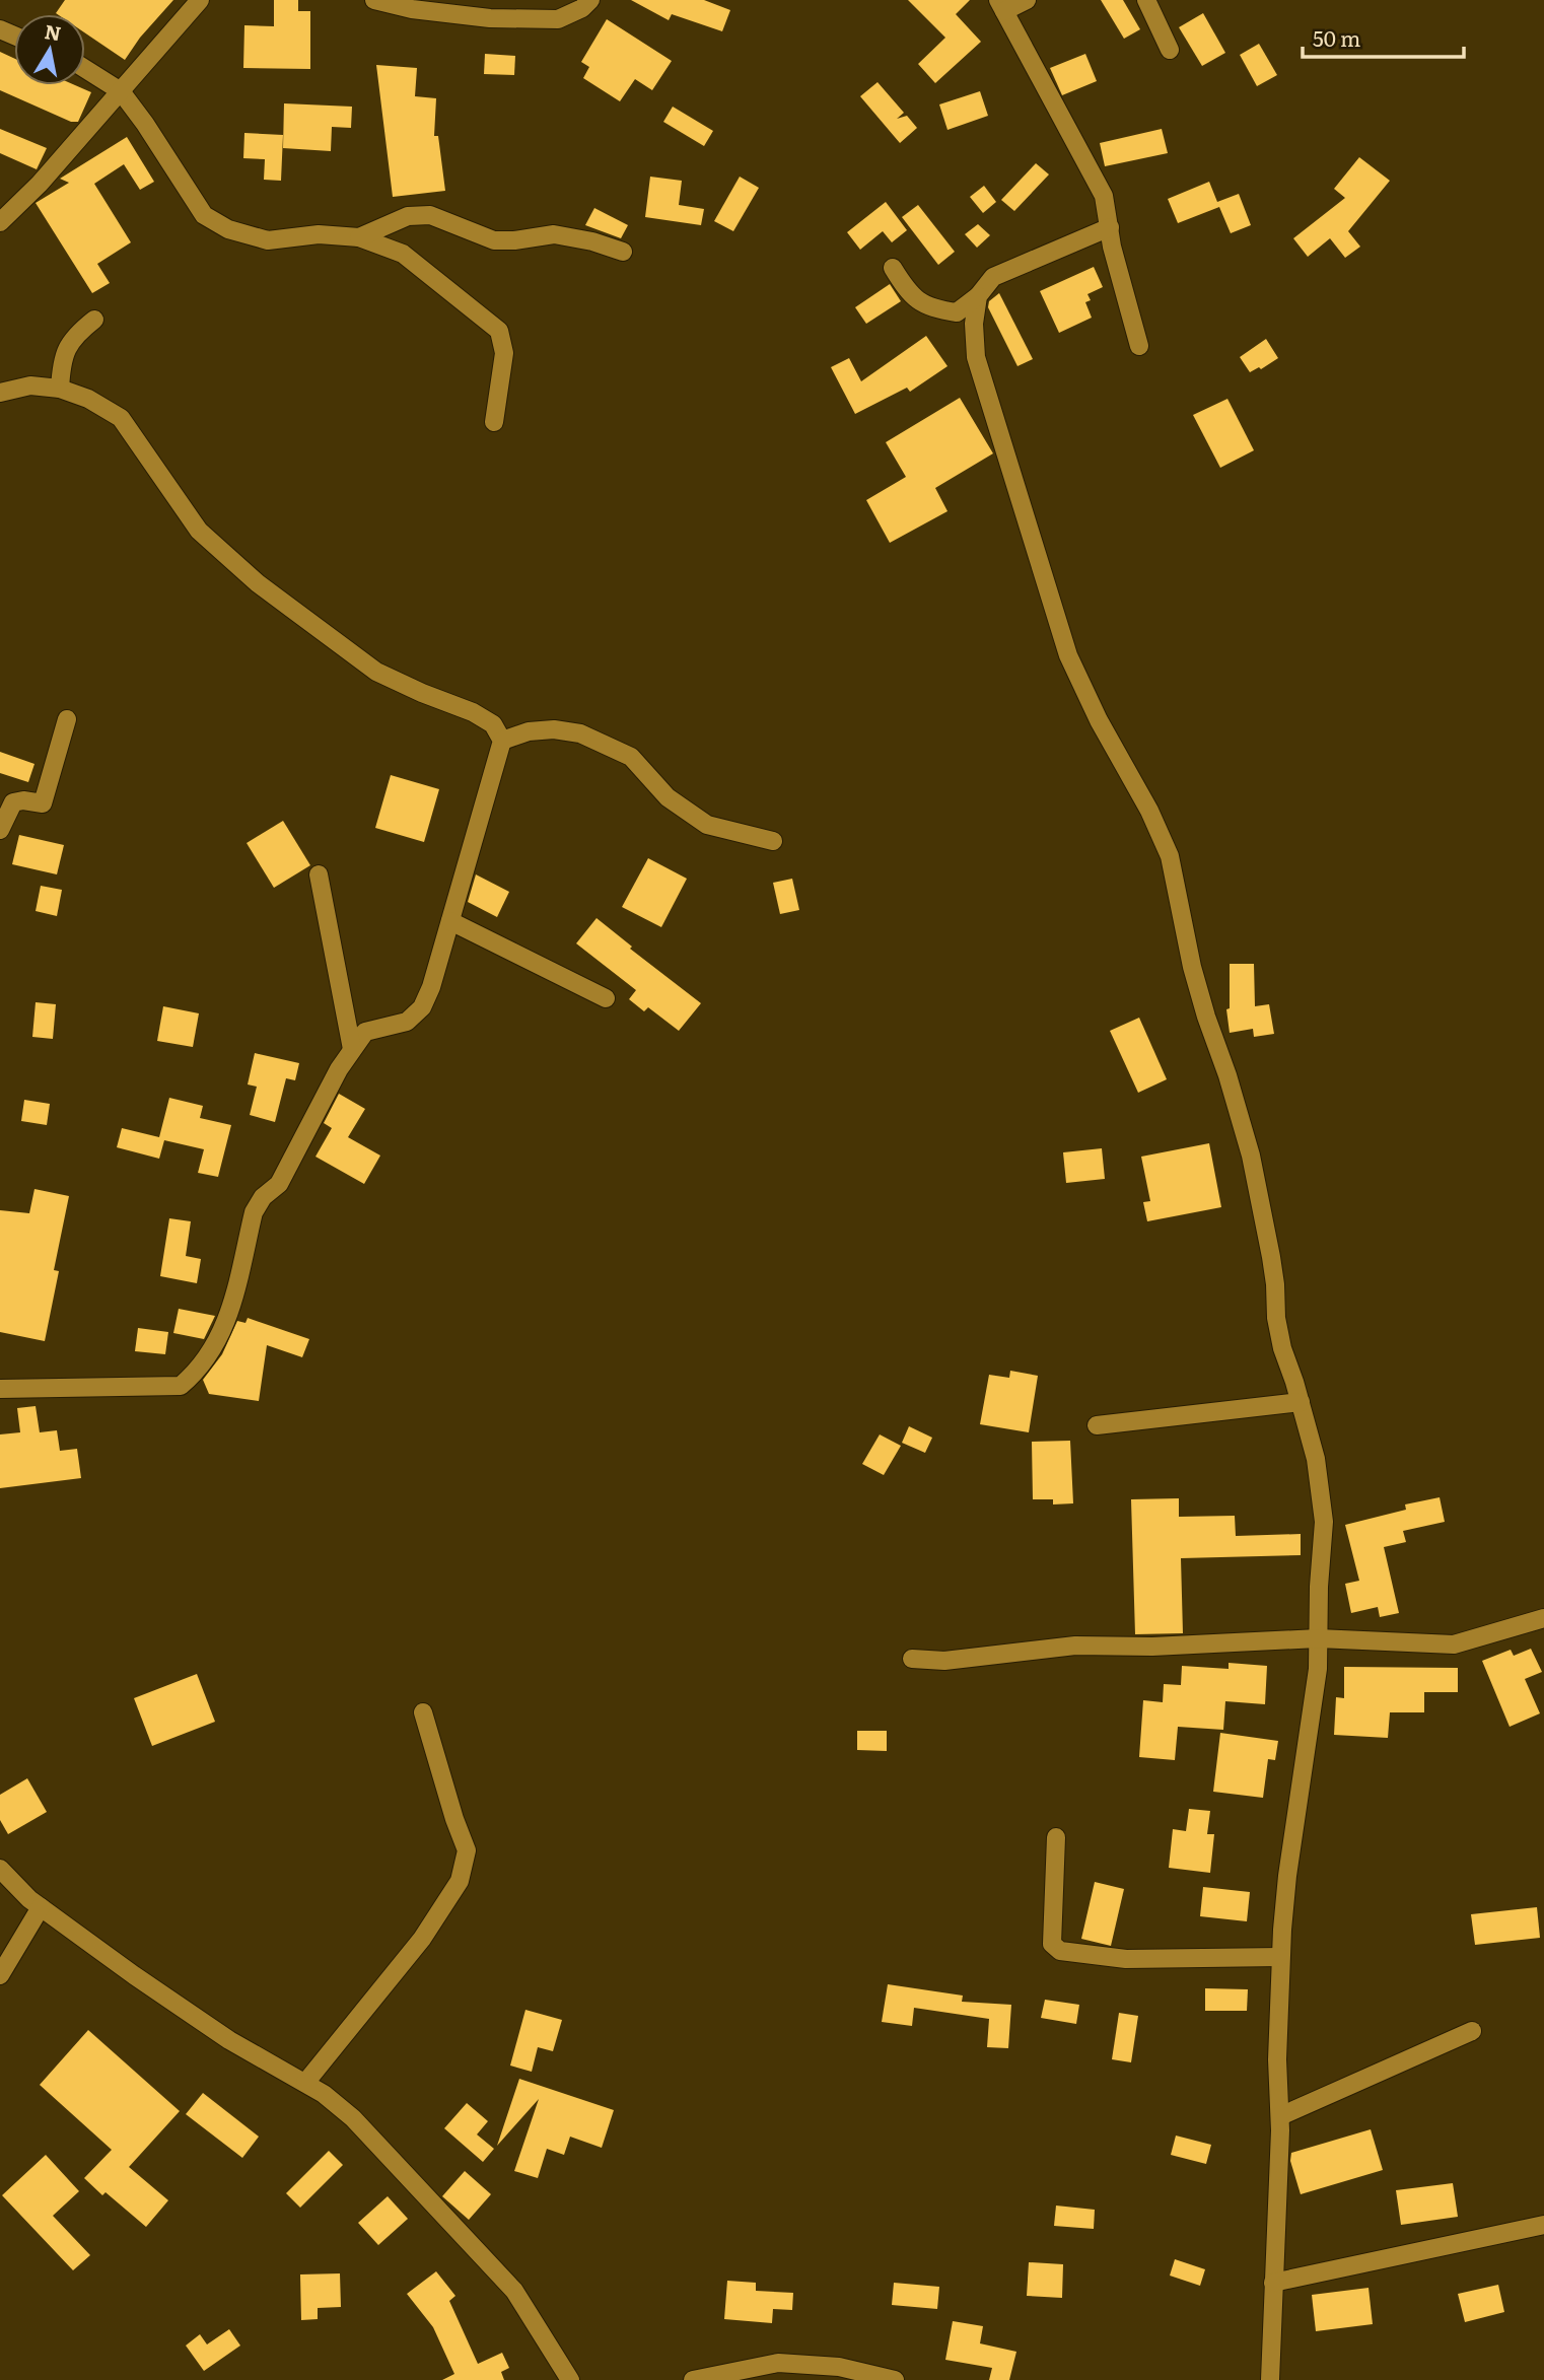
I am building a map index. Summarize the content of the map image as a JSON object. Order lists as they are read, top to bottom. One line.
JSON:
{"scale_bar":"50 m","north":"top"}
